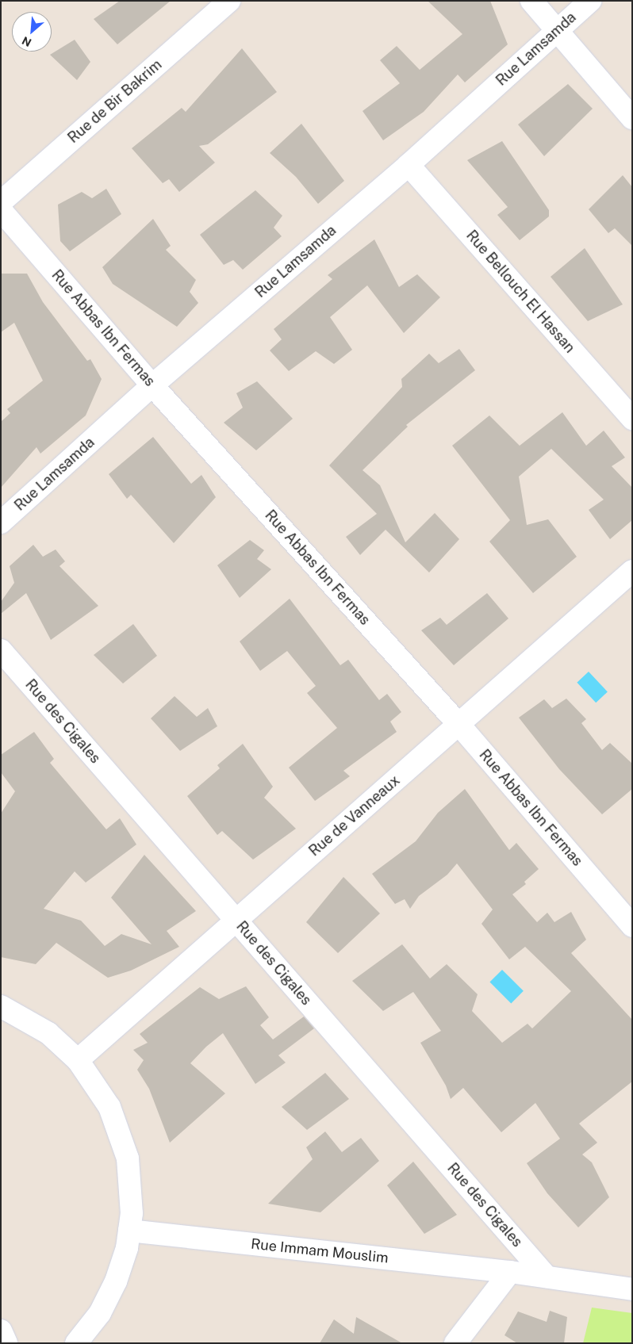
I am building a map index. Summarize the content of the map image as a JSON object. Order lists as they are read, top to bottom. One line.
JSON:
{"streets":{"street":["Rue Lamsamda","Rue de Bir Bakrim","Rue Bellouch El Hassan","Rue Abbas Ibn Fermas","Rue des Cigales","Rue de Vanneaux","Rue Immam Mouslim"]},"crossings":[["Rue Lamsamda","Rue Bellouch El Hassan"],["Rue Lamsamda","Rue Abbas Ibn Fermas"],["Rue Abbas Ibn Fermas","Rue de Vanneaux"],["Rue des Cigales","Rue de Vanneaux"],["Rue des Cigales","Rue Immam Mouslim"]],"north":"bottom left"}
